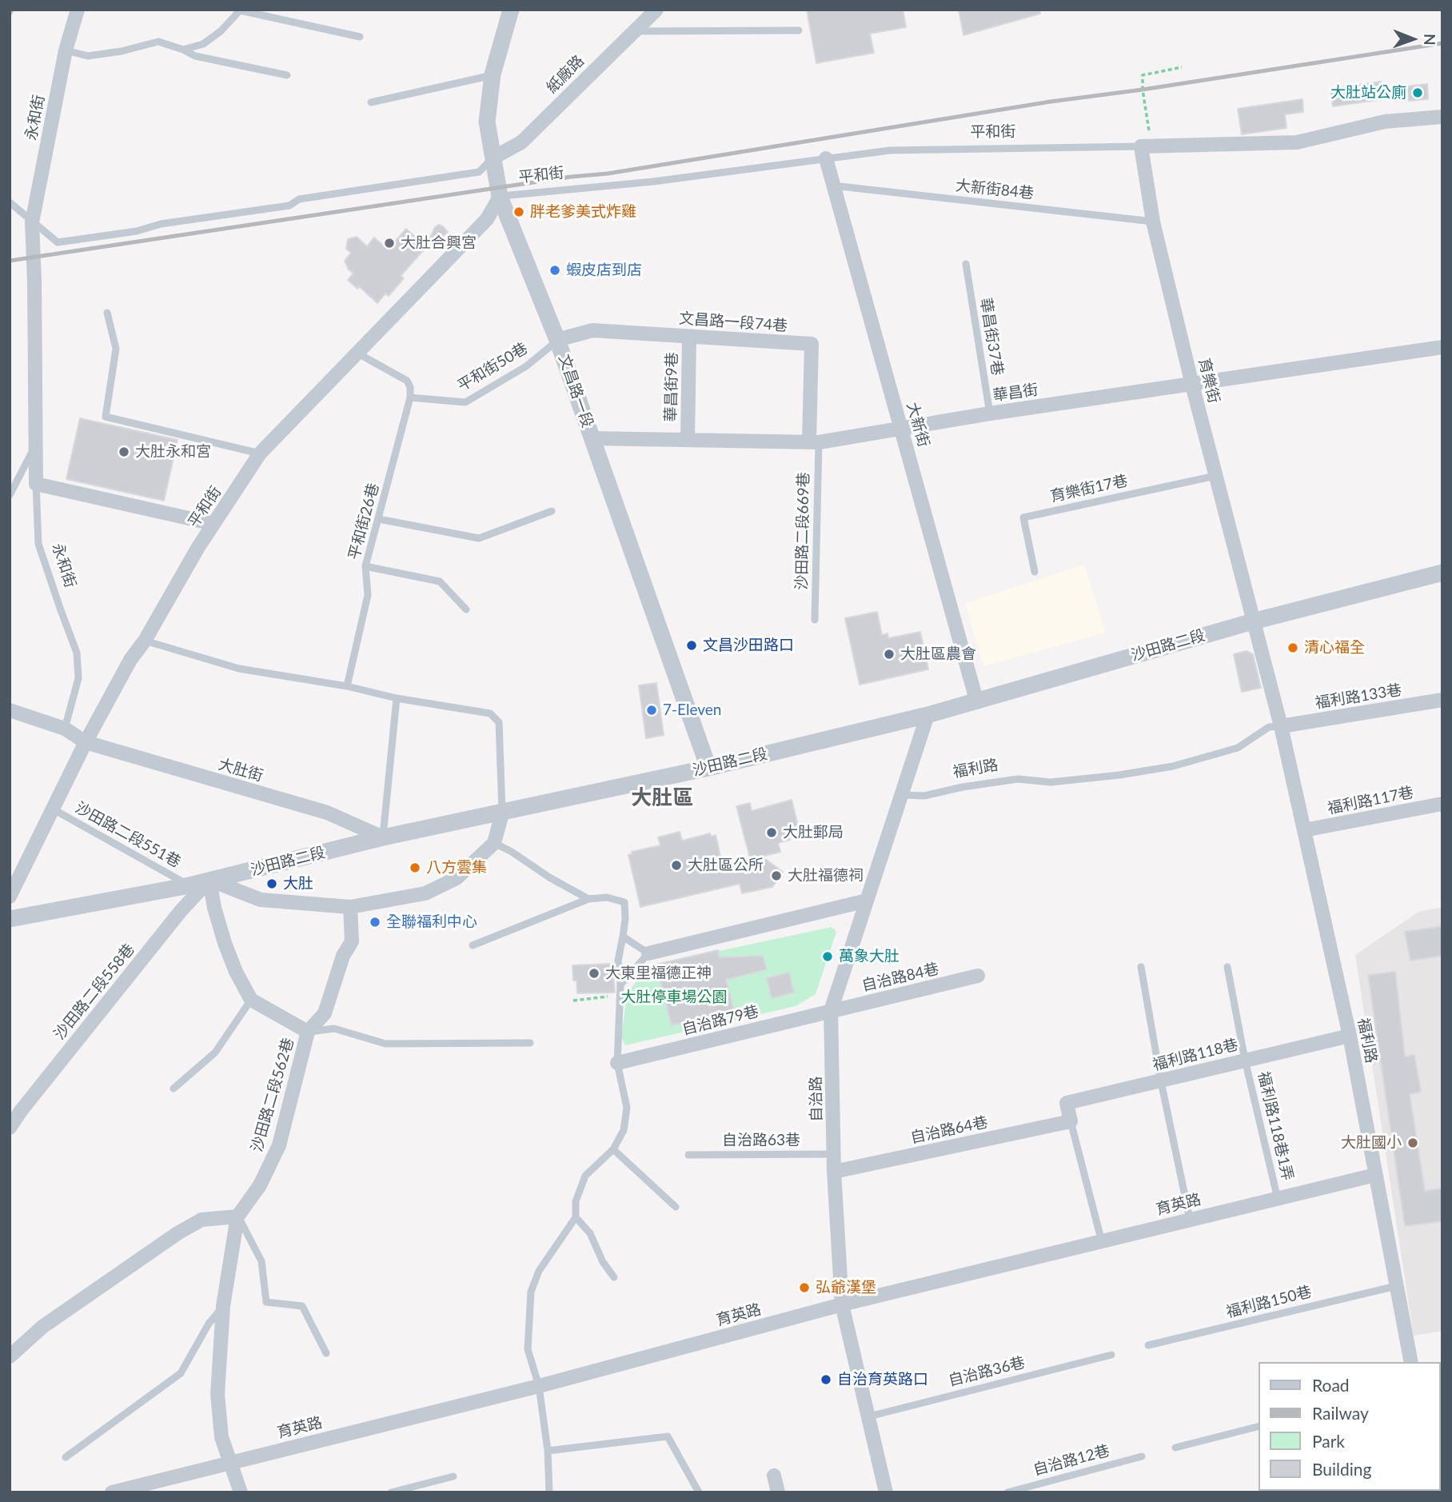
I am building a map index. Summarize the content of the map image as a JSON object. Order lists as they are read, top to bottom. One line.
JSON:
{"streets":{"street":["紙廠路","永和街","平和街","文昌路一段74巷","育樂街","華昌街9巷","文昌路一段","華昌街","大新街","沙田路二段","福利路133巷","福利路","大肚街","福利路117巷","自治路84巷","沙田路二段558巷","自治路79巷","福利路118巷","沙田路二段562巷","自治路","自治路64巷","育英路"],"lane":["大新街84巷","華昌街37巷","平和街50巷","育樂街17巷","平和街26巷","沙田路二段669巷","沙田路二段551巷","福利路118巷1弄","自治路63巷","福利路150巷","自治路36巷","自治路12巷"]},"crossings":[["紙廠路","文昌路一段"],["平和街","育樂街"],["平和街","文昌路一段"],["平和街","大新街"],["平和街","大肚街"],["平和街","沙田路二段551巷"],["大新街84巷","育樂街"],["大新街84巷","大新街"],["文昌路一段74巷","平和街50巷"],["文昌路一段74巷","華昌街9巷"],["文昌路一段74巷","文昌路一段"],["文昌路一段74巷","華昌街"],["文昌路一段74巷","沙田路二段669巷"],["華昌街37巷","華昌街"],["平和街50巷","文昌路一段"],["平和街50巷","平和街26巷"],["育樂街","華昌街"],["育樂街","育樂街17巷"],["育樂街","沙田路二段"],["育樂街","福利路"],["華昌街9巷","華昌街"],["文昌路一段","華昌街"],["文昌路一段","沙田路二段"],["華昌街","大新街"],["華昌街","沙田路二段669巷"],["大新街","沙田路二段"],["沙田路二段","福利路"],["沙田路二段","大肚街"],["沙田路二段","沙田路二段551巷"],["沙田路二段","沙田路二段558巷"],["沙田路二段","自治路"],["福利路133巷","福利路"],["福利路","福利路117巷"],["福利路","福利路118巷"],["福利路","自治路"],["福利路","育英路"],["福利路","福利路150巷"],["自治路84巷","自治路79巷"],["自治路84巷","自治路"],["自治路79巷","自治路"],["福利路118巷","福利路118巷1弄"],["福利路118巷","自治路64巷"],["自治路","自治路64巷"],["自治路","自治路63巷"],["自治路","育英路"],["自治路","自治路36巷"],["福利路118巷1弄","育英路"]],"districts":["大肚區"],"parks":["大肚停車場公園"],"places":["大肚站公廁","胖老爹美式炸雞","大肚合興宮","蝦皮店到店","大肚永和宮","文昌沙田路口","清心福全","大肚區農會","7-Eleven","大肚郵局","大肚區公所","八方雲集","大肚福德祠","大肚","全聯福利中心","萬象大肚","大東里福德正神","大肚國小","弘爺漢堡","自治育英路口"],"legend":["Road","Railway","Park","Building"],"north":"right"}
